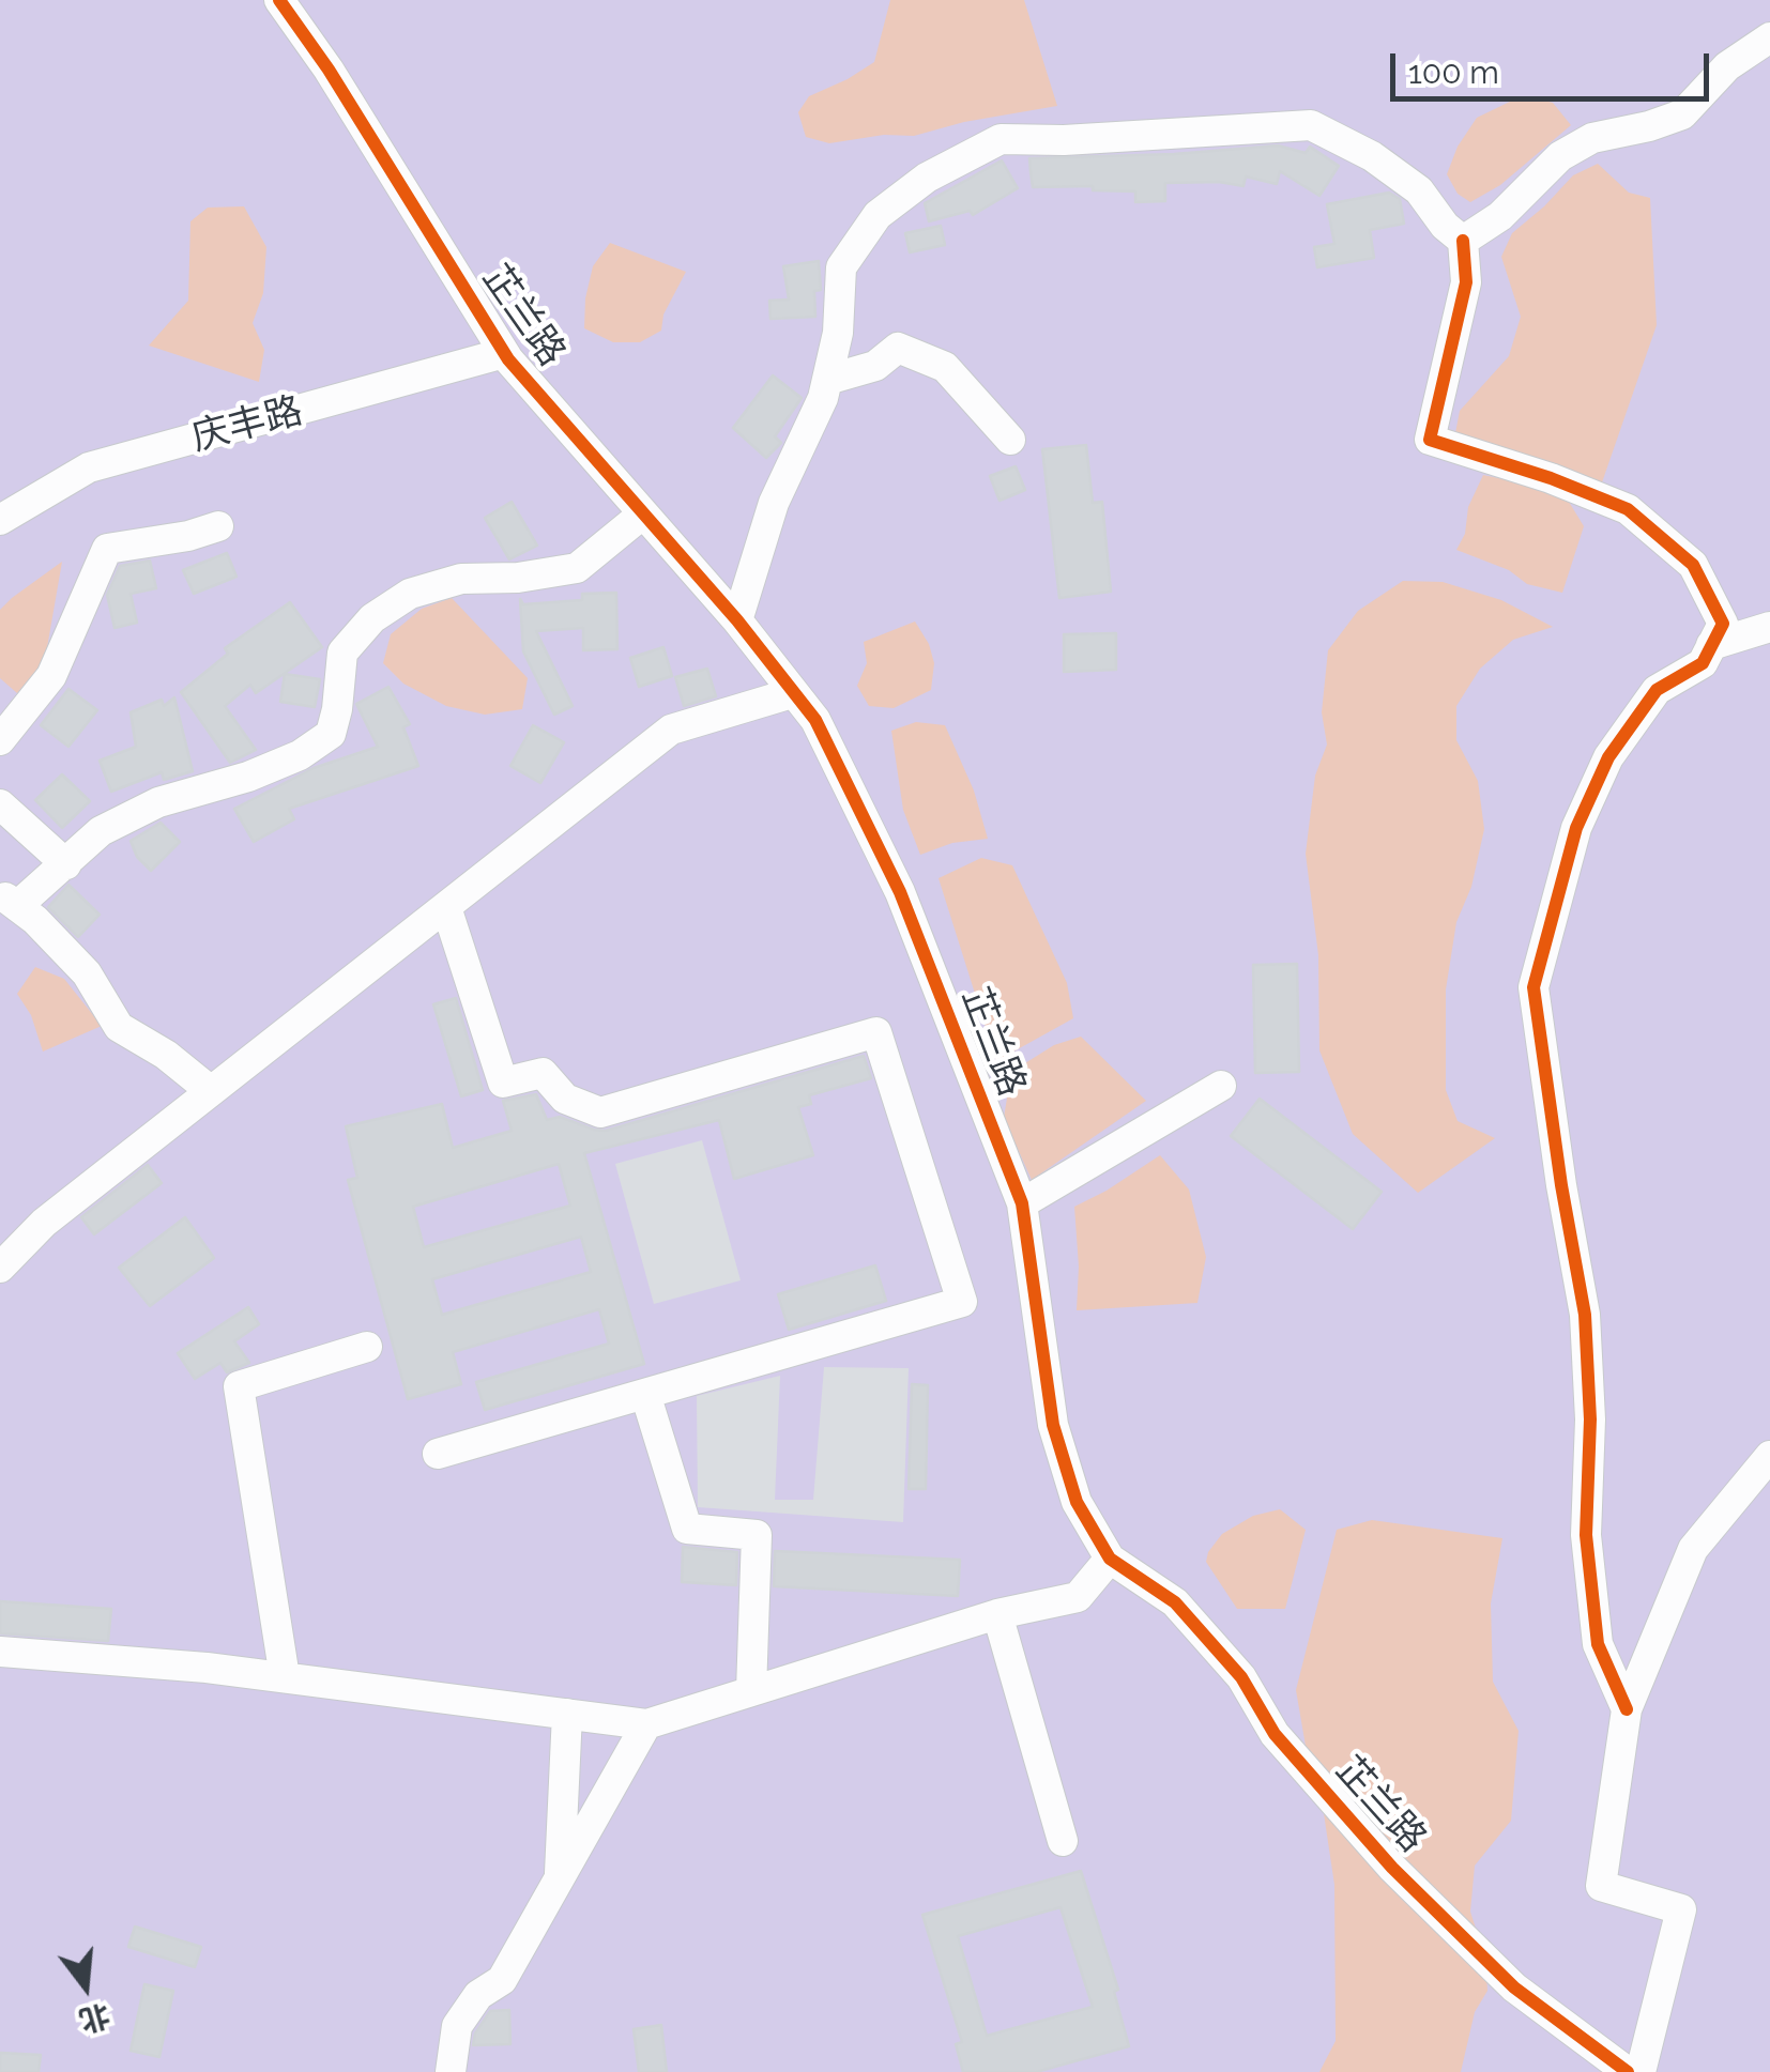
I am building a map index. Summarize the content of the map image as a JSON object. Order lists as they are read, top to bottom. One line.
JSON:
{"streets":{"street":["芷兰路","庆丰路"]},"crossings":[["芷兰路","庆丰路"]],"scale_bar":"100 m","north":"bottom"}
